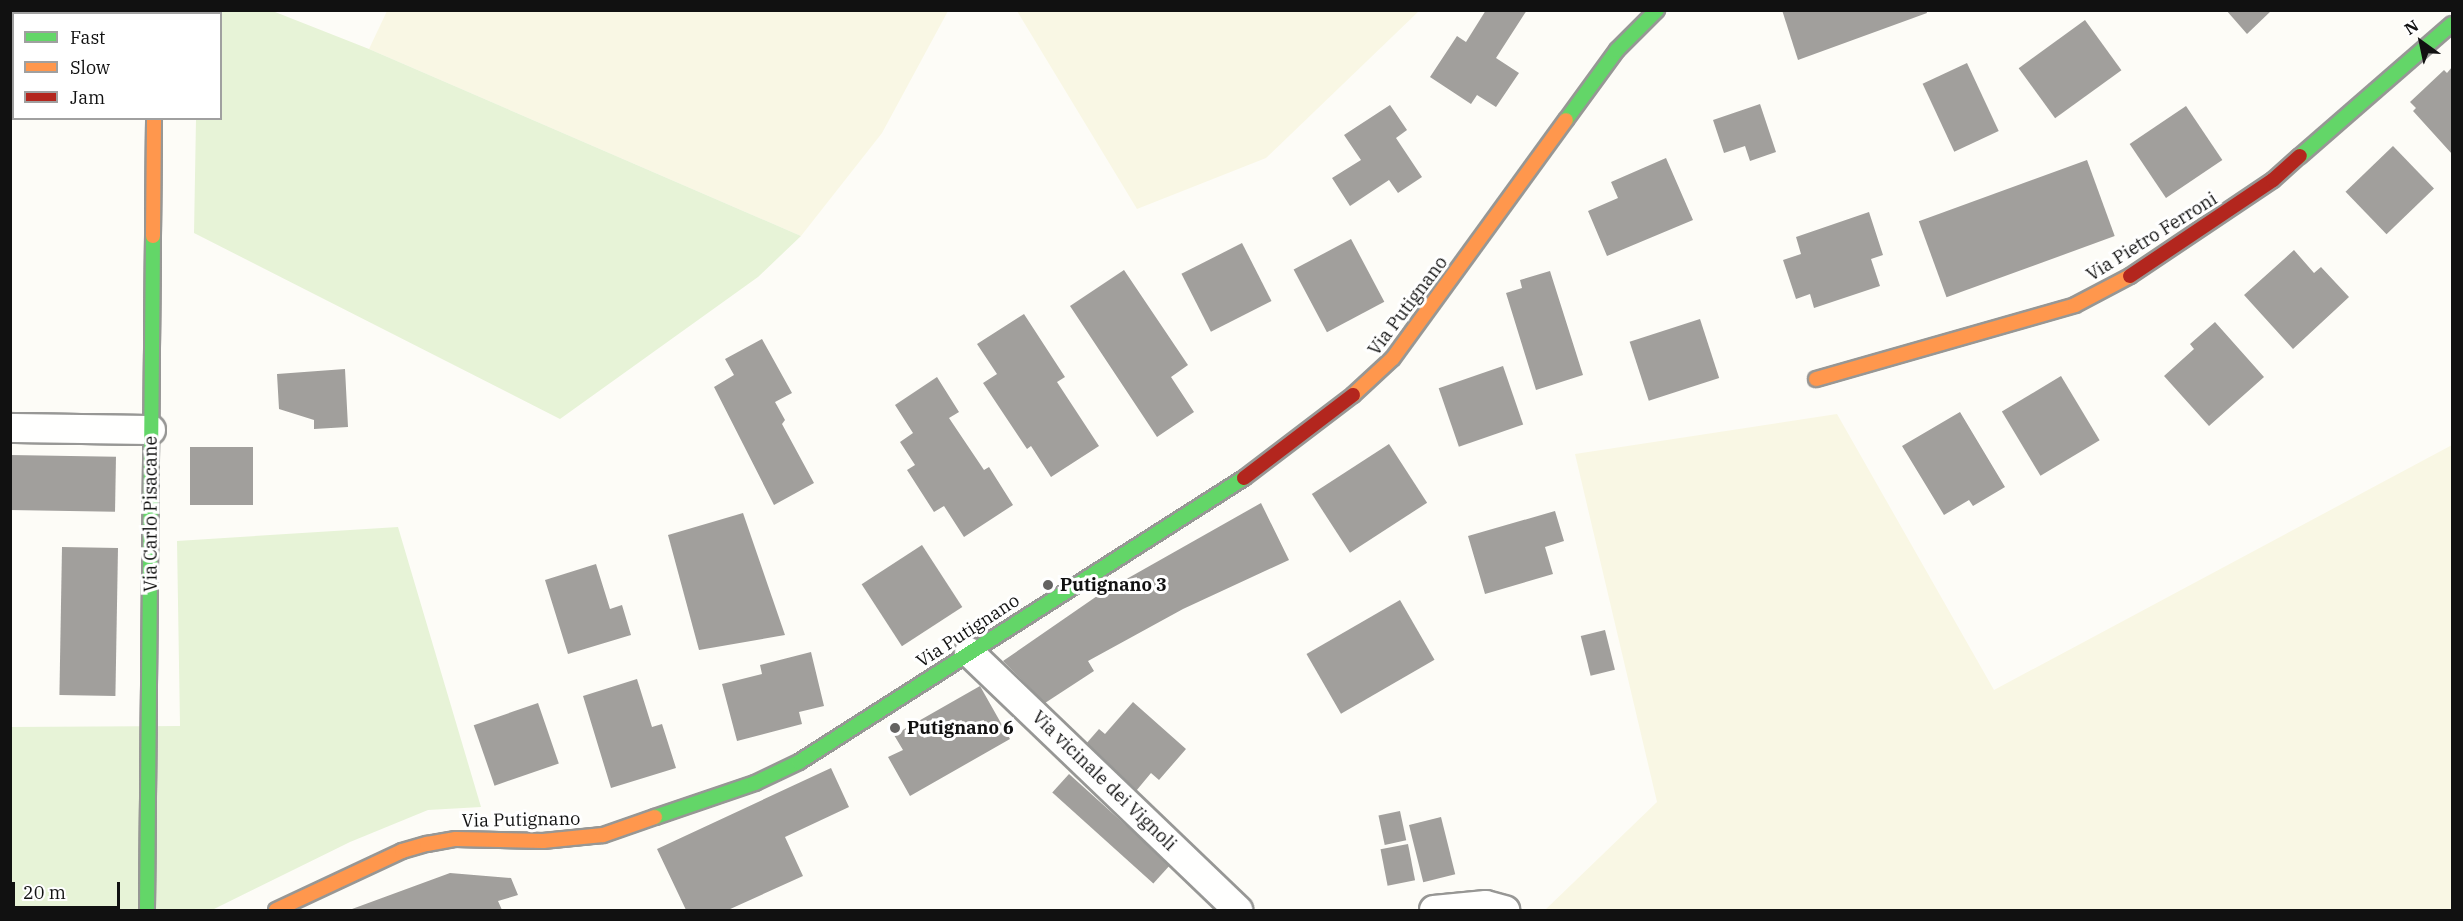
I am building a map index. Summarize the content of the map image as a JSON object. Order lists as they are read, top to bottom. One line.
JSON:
{"streets":{"street":["Via Pietro Ferroni","Via Putignano","Via Carlo Pisacane","Via vicinale dei Vignoli"]},"crossings":[["Via Putignano","Via vicinale dei Vignoli"]],"places":["Putignano 3","Putignano 6"],"legend":["Fast","Slow","Jam"],"scale_bar":"20 m","north":"top left"}
